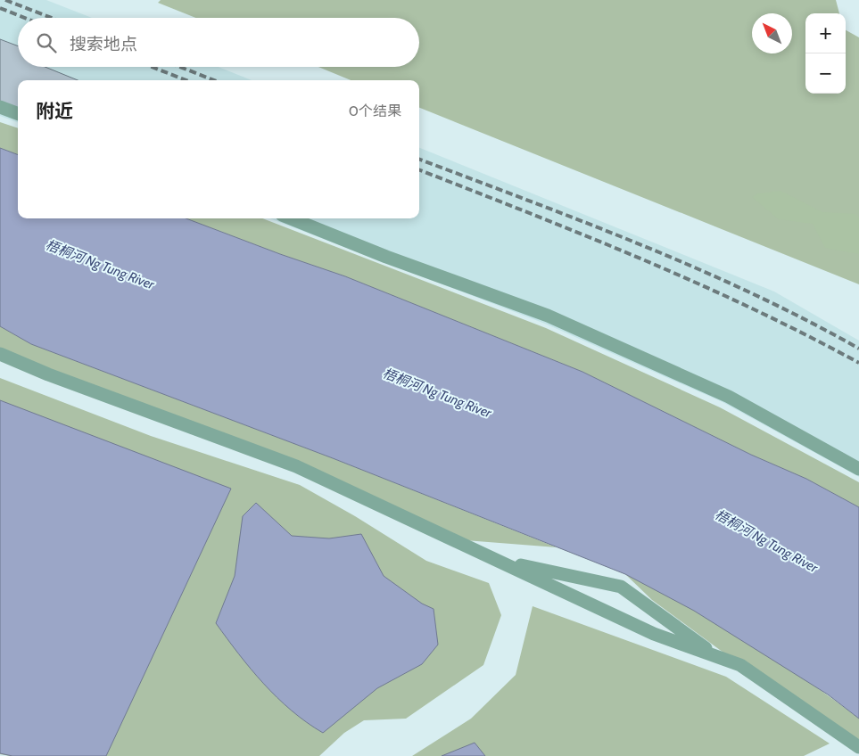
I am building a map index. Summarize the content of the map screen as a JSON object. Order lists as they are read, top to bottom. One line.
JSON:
{"water":["梧桐河 Ng Tung River"],"north":"top left","page":{"map_buttons":["+","−"],"search":"搜索地点","heading":["附近","0个结果"]}}
